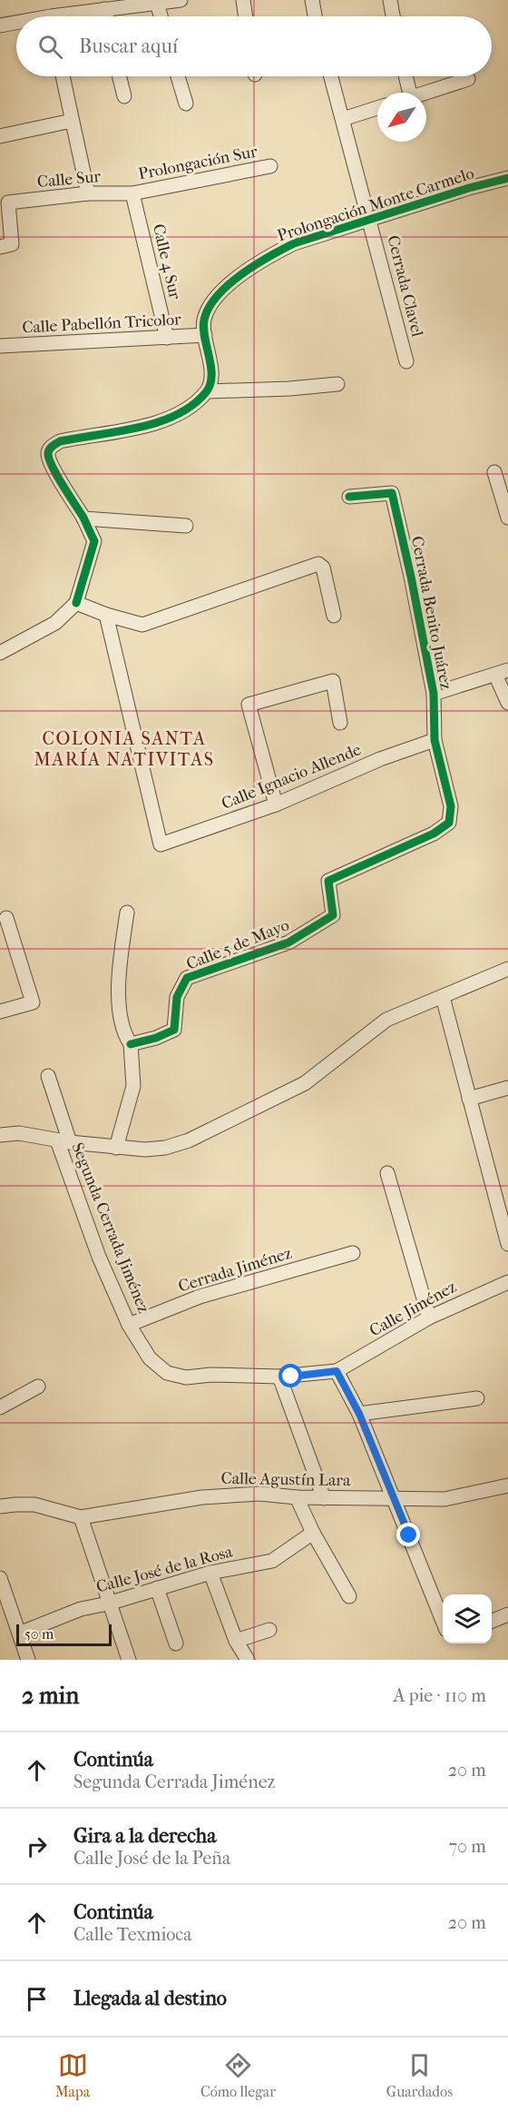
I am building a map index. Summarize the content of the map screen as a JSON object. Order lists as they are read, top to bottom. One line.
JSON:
{"streets":{"street":["Prolongación Sur","Calle Sur","Prolongación Monte Carmelo","Calle 4 Sur","Cerrada Clavel","Calle Pabellón Tricolor","Cerrada Benito Juárez","Calle Ignacio Allende","Calle 5 de Mayo","Segunda Cerrada Jiménez","Cerrada Jiménez","Calle Jiménez","Calle Agustín Lara","Calle José de la Rosa"]},"crossings":[["Prolongación Sur","Calle Sur"],["Prolongación Sur","Calle 4 Sur"],["Calle Sur","Calle 4 Sur"],["Prolongación Monte Carmelo","Cerrada Clavel"],["Prolongación Monte Carmelo","Calle Pabellón Tricolor"],["Calle 4 Sur","Calle Pabellón Tricolor"],["Cerrada Benito Juárez","Calle Ignacio Allende"],["Cerrada Benito Juárez","Calle 5 de Mayo"],["Calle Ignacio Allende","Calle 5 de Mayo"],["Segunda Cerrada Jiménez","Cerrada Jiménez"],["Segunda Cerrada Jiménez","Calle Jiménez"]],"districts":["COLONIA SANTA MARÍA NATIVITAS"],"scale_bar":"50 m","north":"bottom left","page":{"search":"Buscar aquí","scale":"50 m","heading":["2 min","A pie · 110 m"],"list":[["Continúa","Segunda Cerrada Jiménez","20 m"],["Gira a la derecha","Calle José de la Peña","70 m"],["Continúa","Calle Texmioca","20 m"],"Llegada al destino"],"nav":["Mapa","Cómo llegar","Guardados"]}}
